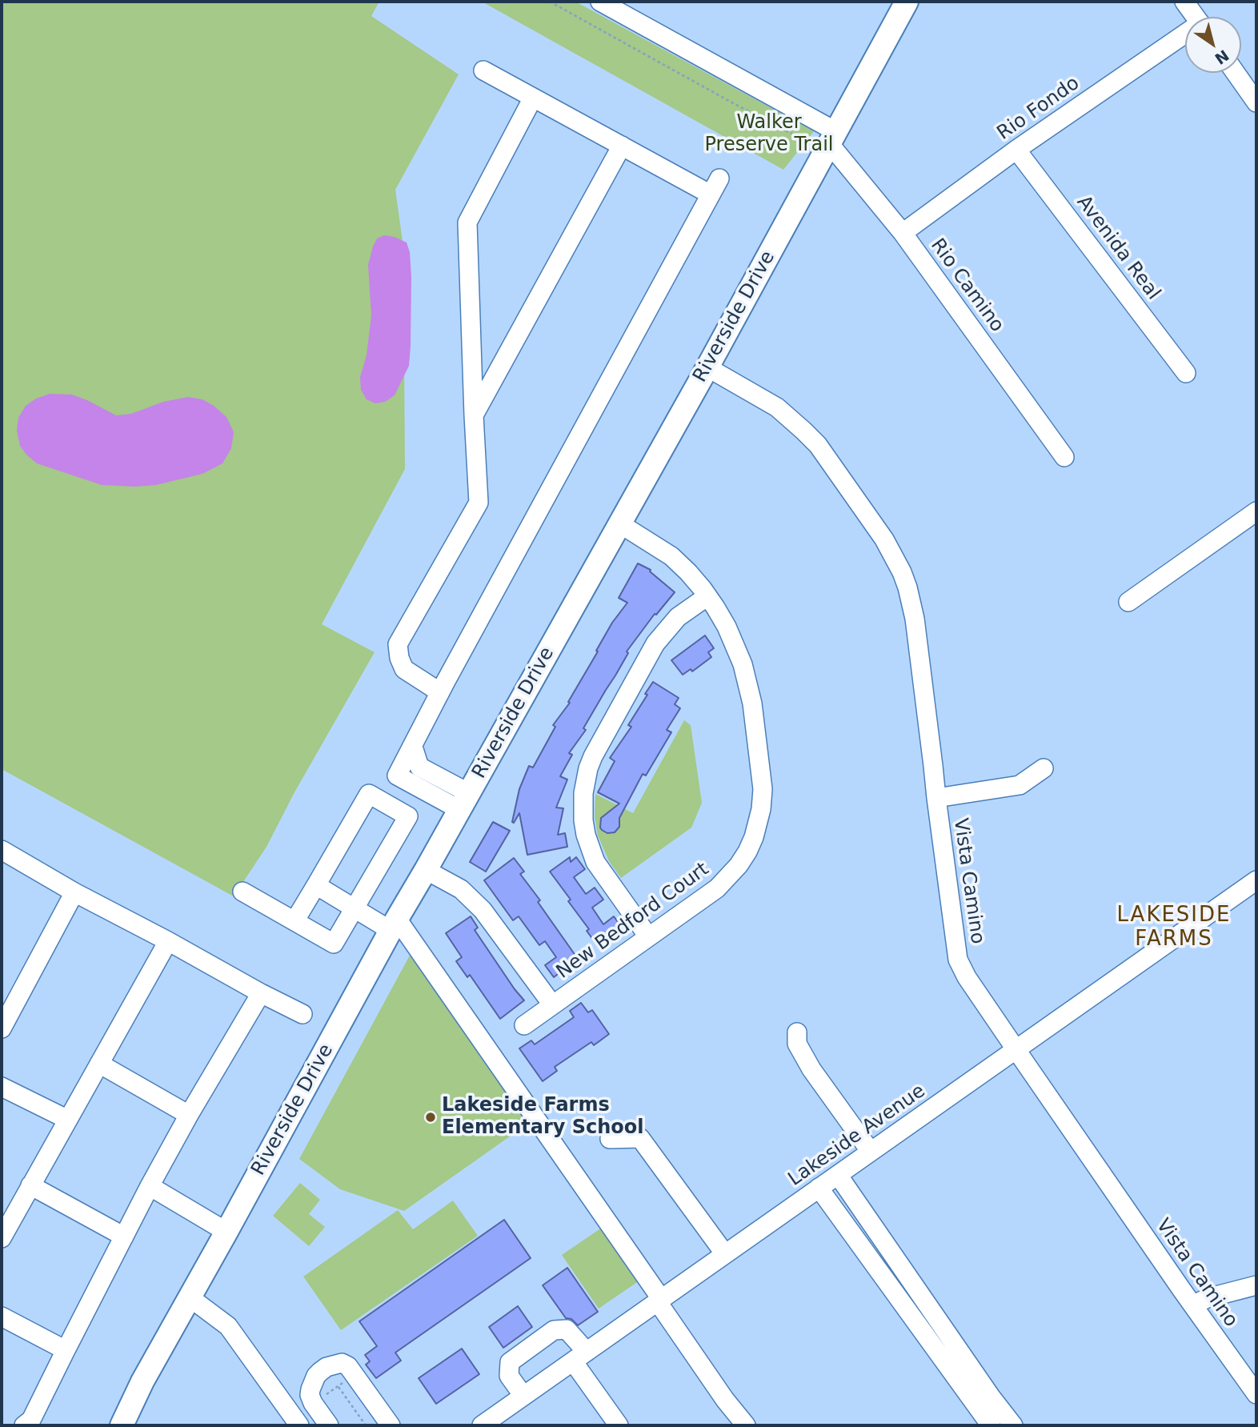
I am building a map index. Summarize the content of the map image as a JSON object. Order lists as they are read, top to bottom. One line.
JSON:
{"streets":{"main road":["Riverside Drive"],"street":["Rio Fondo","Avenida Real","Rio Camino","Vista Camino","New Bedford Court","Lakeside Avenue"]},"crossings":[["Rio Fondo","Avenida Real"],["Rio Fondo","Rio Camino"],["Rio Camino","Riverside Drive"],["Riverside Drive","Vista Camino"],["Riverside Drive","New Bedford Court"],["Vista Camino","Lakeside Avenue"]],"districts":["LAKESIDE FARMS"],"parks":["Walker Preserve Trail"],"places":["Lakeside Farms Elementary School"],"north":"bottom right"}
